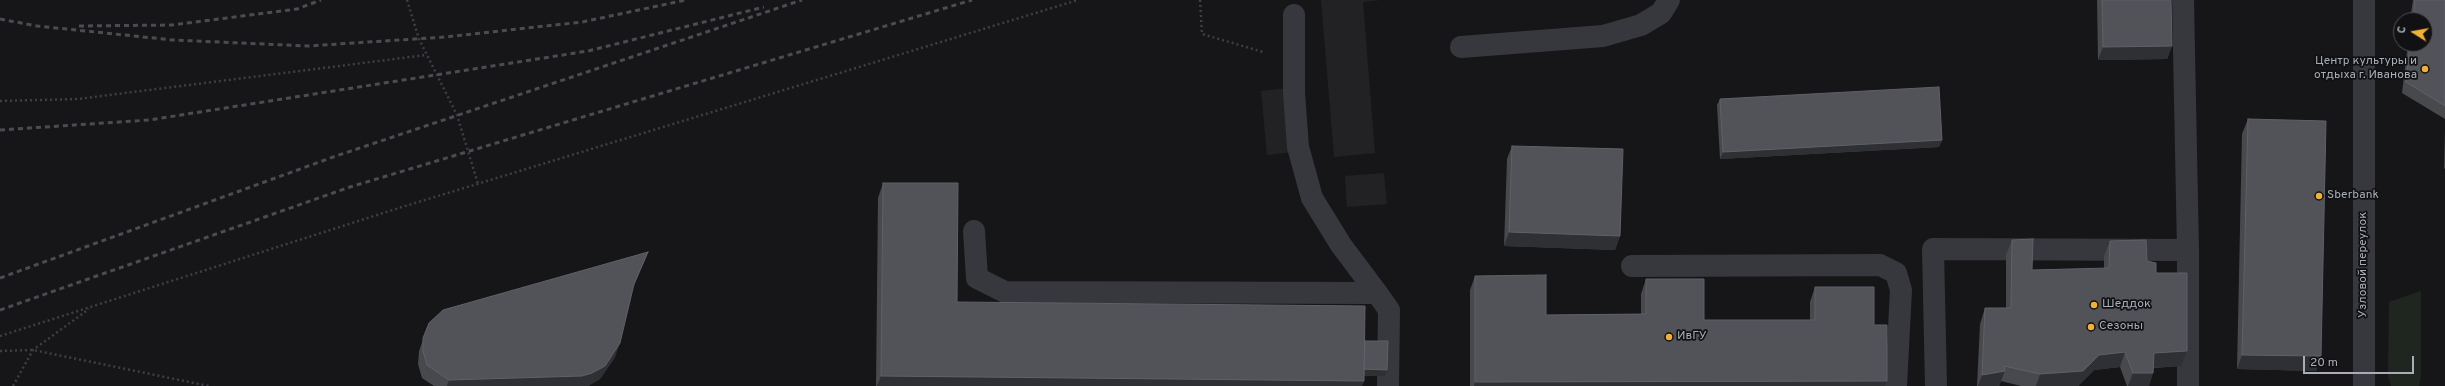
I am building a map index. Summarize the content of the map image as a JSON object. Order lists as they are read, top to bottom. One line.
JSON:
{"streets":{"street":["Узловой переулок"]},"places":["Центр культуры и отдыха г. Иванова","Sberbank","Шеддок","Сезоны","ИвГУ"],"scale_bar":"20 m","north":"left"}
